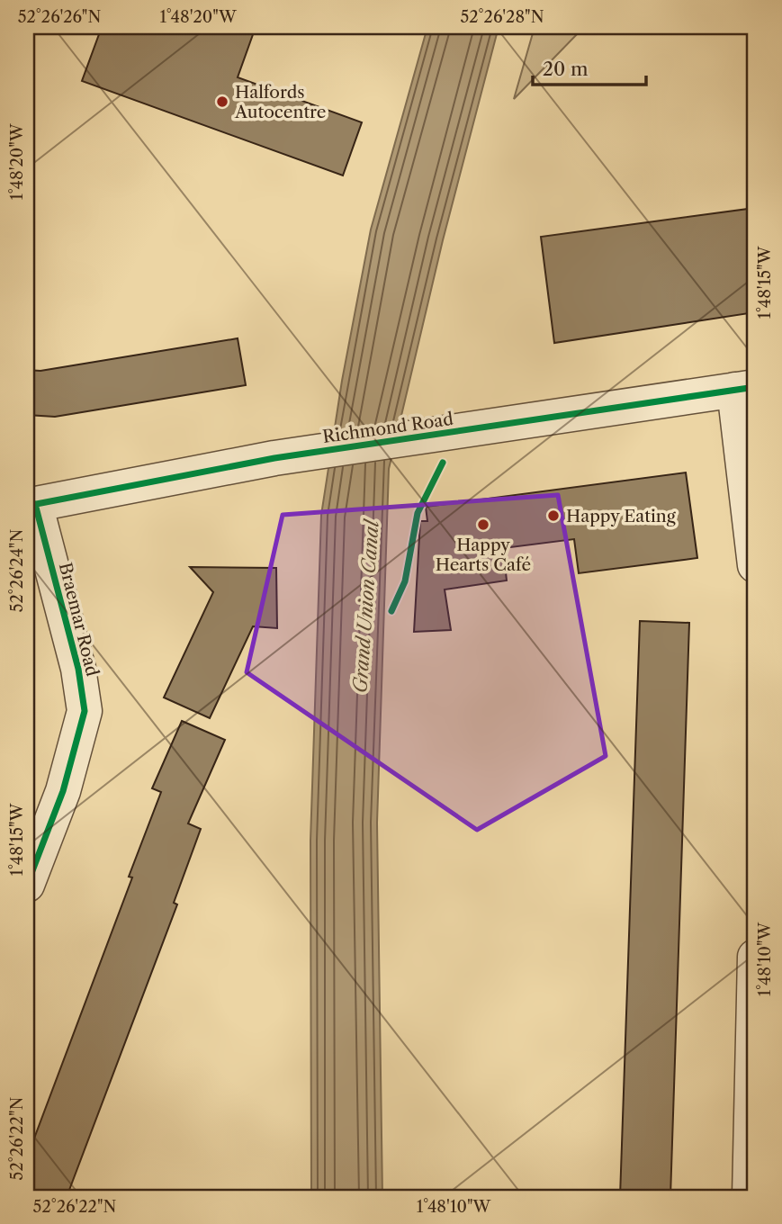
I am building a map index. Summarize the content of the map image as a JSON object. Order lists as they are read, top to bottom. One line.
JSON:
{"streets":{"street":["Richmond Road","Braemar Road"]},"crossings":[["Richmond Road","Braemar Road"]],"water":["Grand Union Canal"],"places":["Halfords Autocentre","Happy Eating","Happy Hearts Café"],"scale_bar":"20 m","coordinates":["52°26'26\"N","1°48'20\"W","52°26'28\"N","1°48'15\"W","52°26'24\"N","1°48'10\"W","52°26'22\"N"]}
